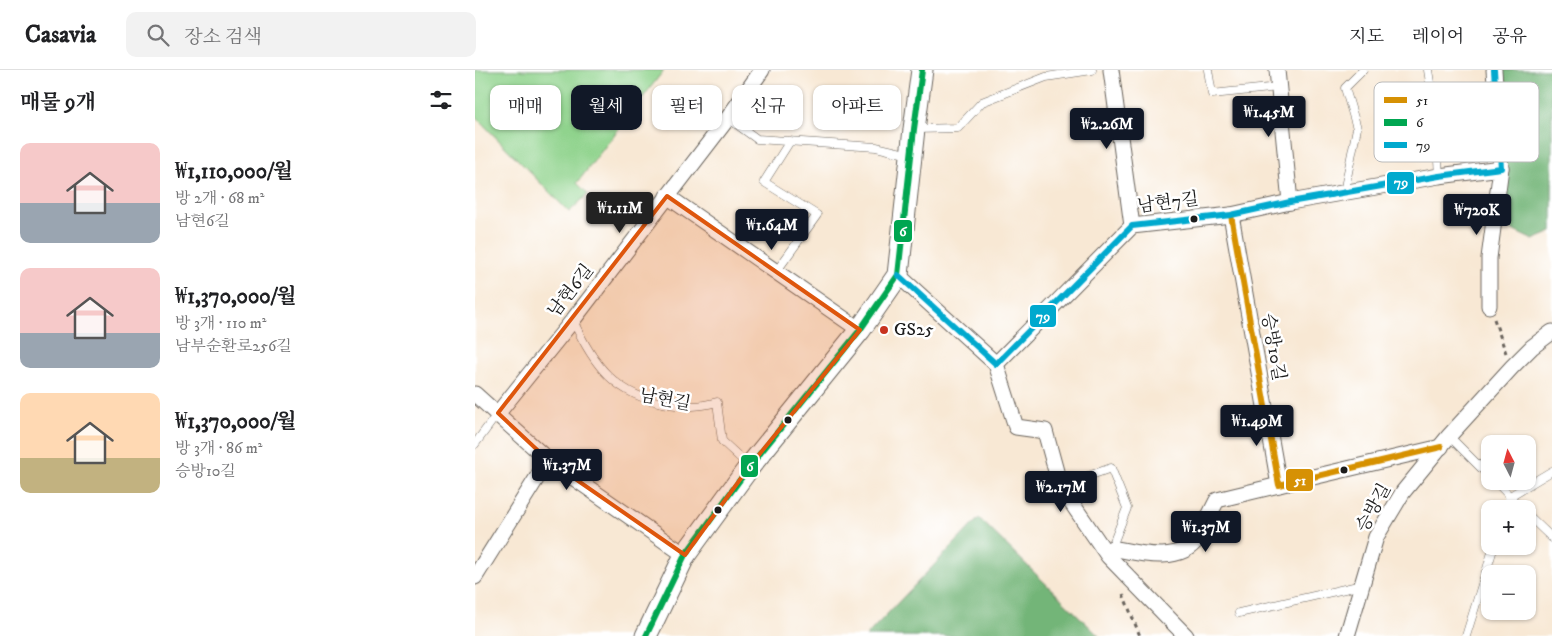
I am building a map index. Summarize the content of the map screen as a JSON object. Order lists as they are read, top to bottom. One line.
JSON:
{"streets":{"street":["남현7길","남현6길","승방10길","승방길"],"lane":["남현길"]},"crossings":[["남현7길","승방10길"],["남현6길","남현길"]],"places":["GS25"],"lines":["transit line 6","transit line 79","transit line 51"],"legend":["51","6","79"],"north":"top","page":{"header":"Casavia","search":"장소 검색","nav":["지도","레이어","공유"],"heading":"매물 9개","chip":["매매","월세","필터","신규","아파트"],"price":["₩1.45M","₩2.26M","₩1.11M","₩720K","₩1.64M","₩1.49M","₩1.37M","₩2.17M","₩1.37M"],"list":[{"name":"₩1,110,000/월","note":"방 2개 · 68 m² · 남현6길"},{"name":"₩1,370,000/월","note":"방 3개 · 110 m² · 남부순환로256길"},{"name":"₩1,370,000/월","note":"방 3개 · 86 m² · 승방10길"}],"map_buttons":["+","−"]}}
